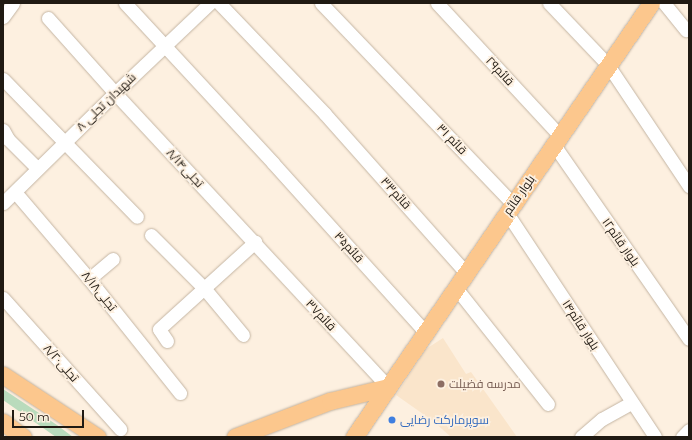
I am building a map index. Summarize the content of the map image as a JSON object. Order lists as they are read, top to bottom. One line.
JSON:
{"streets":{"main road":["بلوار قائم"],"street":["قائم۲۹","شهیدان تجلی ۸","قائم ۳۱","تجلی۸‌/۱۴","قائم۳۳","بلوار قائم۱۲","قائم۳۵","تجلی۸/۱۸","قائم۳۷","بلوار قائم۱۴","تجلی۸/۲۰"]},"crossings":[["قائم۲۹","بلوار قائم"],["قائم۲۹","بلوار قائم۱۲"],["شهیدان تجلی ۸","تجلی۸‌/۱۴"],["شهیدان تجلی ۸","قائم۳۵"],["شهیدان تجلی ۸","تجلی۸/۱۸"],["قائم ۳۱","بلوار قائم"],["قائم ۳۱","بلوار قائم۱۴"],["تجلی۸‌/۱۴","قائم۳۷"],["قائم۳۳","بلوار قائم"],["بلوار قائم","بلوار قائم۱۲"],["بلوار قائم","قائم۳۵"],["بلوار قائم","قائم۳۷"],["بلوار قائم","بلوار قائم۱۴"]],"places":["مدرسه فضیلت","سوپرمارکت رضایی"],"scale_bar":"50 m"}
